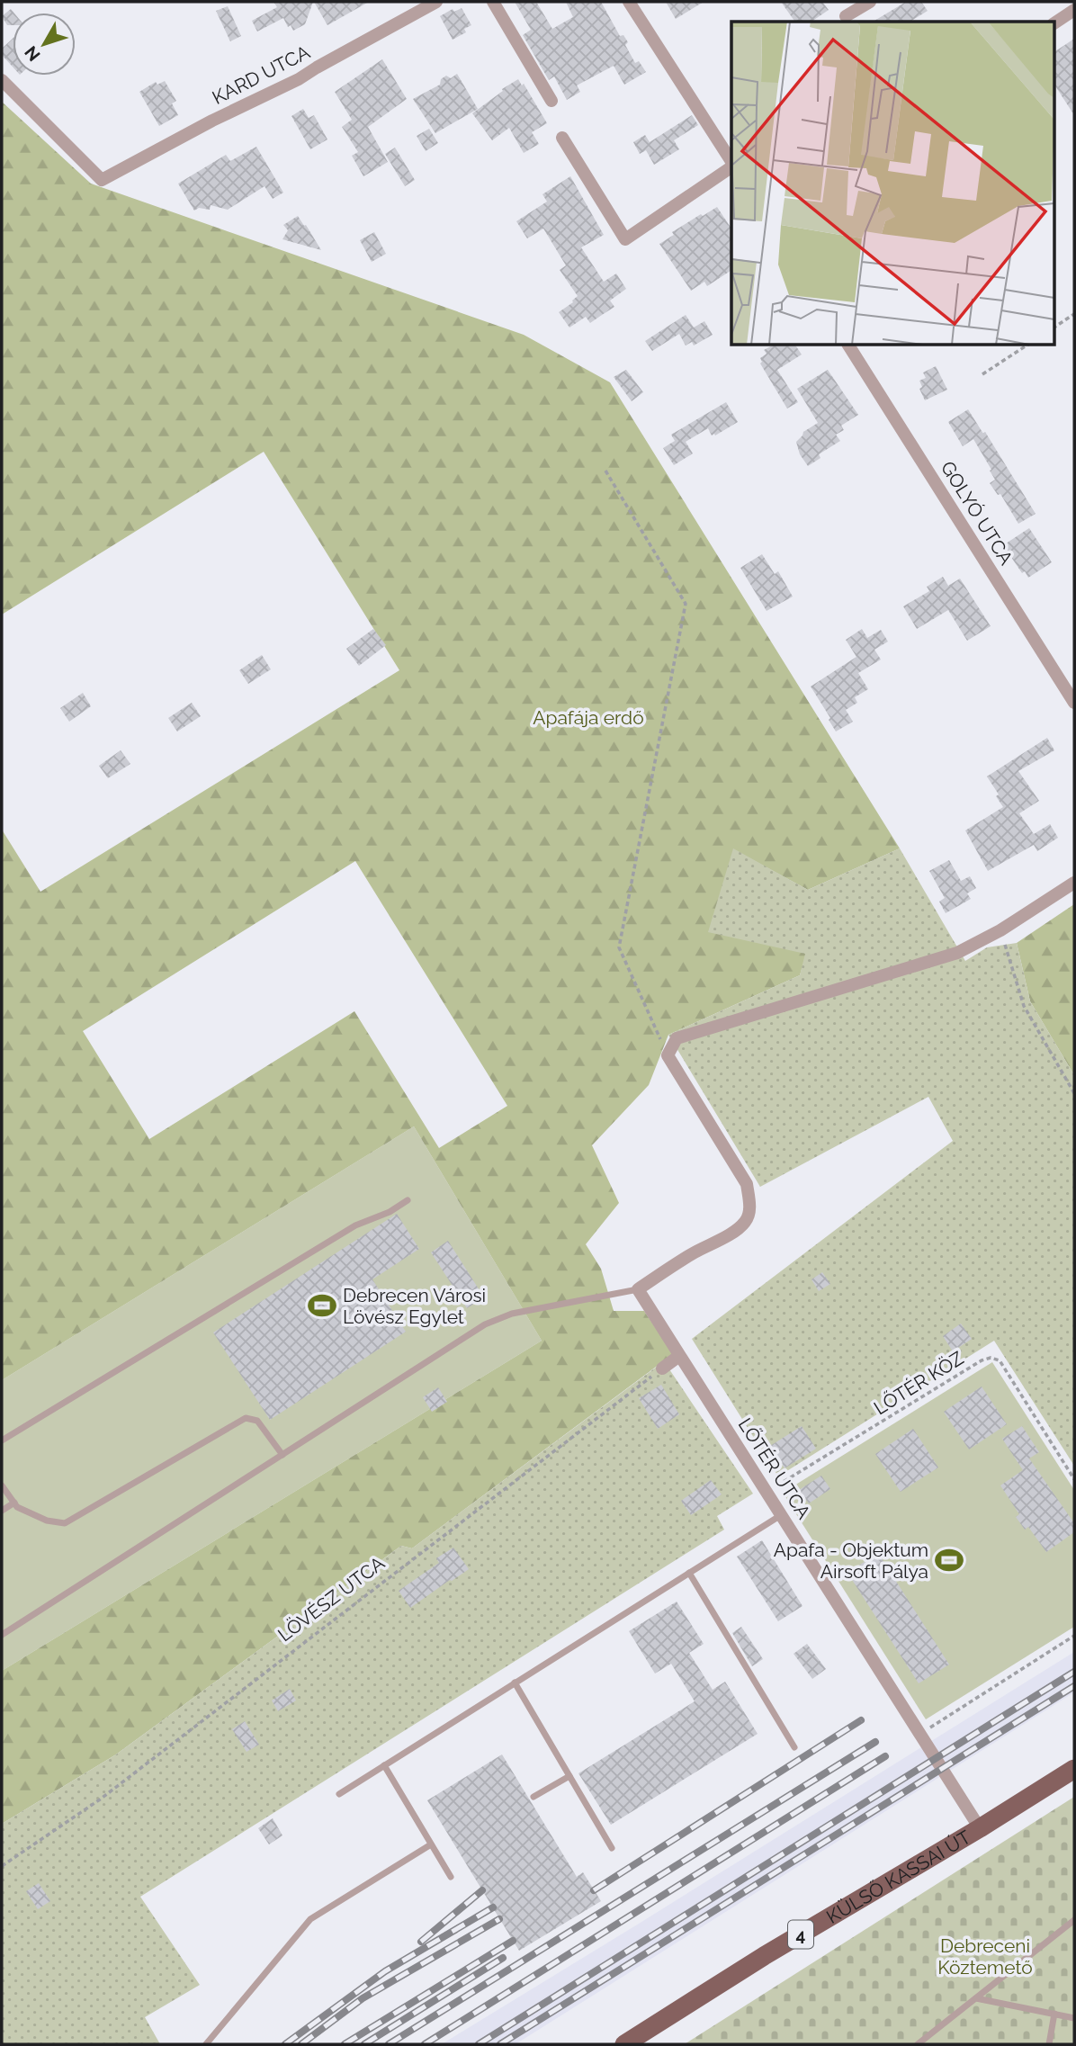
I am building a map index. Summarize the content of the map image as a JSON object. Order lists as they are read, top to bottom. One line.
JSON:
{"streets":{"main road":["KÜLSŐ KASSAI ÚT","4"],"street":["KARD UTCA","GOLYÓ UTCA","LŐTÉR UTCA"],"path":["LŐTÉR KÖZ","LÖVÉSZ UTCA"]},"crossings":[["LŐTÉR KÖZ","LŐTÉR UTCA"],["LŐTÉR UTCA","KÜLSŐ KASSAI ÚT"],["LŐTÉR UTCA","4"],["KÜLSŐ KASSAI ÚT","4"]],"parks":["Apafája erdő","Debreceni Köztemető"],"places":{"sports":["Debrecen Városi Lövész Egylet","Apafa - Objektum Airsoft Pálya"]},"north":"bottom left"}
